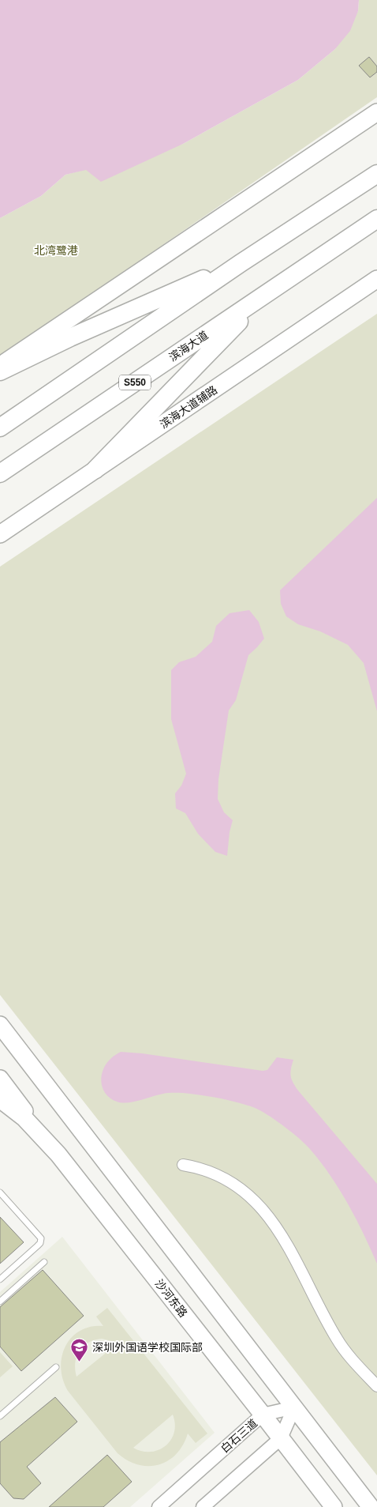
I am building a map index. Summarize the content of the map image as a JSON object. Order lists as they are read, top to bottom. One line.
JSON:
{"streets":{"highway":["滨海大道","S550"],"main road":["滨海大道辅路","沙河东路"],"street":["白石三道"]},"crossings":[["沙河东路","白石三道"]],"parks":["北湾鹭港"],"places":{"school or university":["深圳外国语学校国际部"]}}
